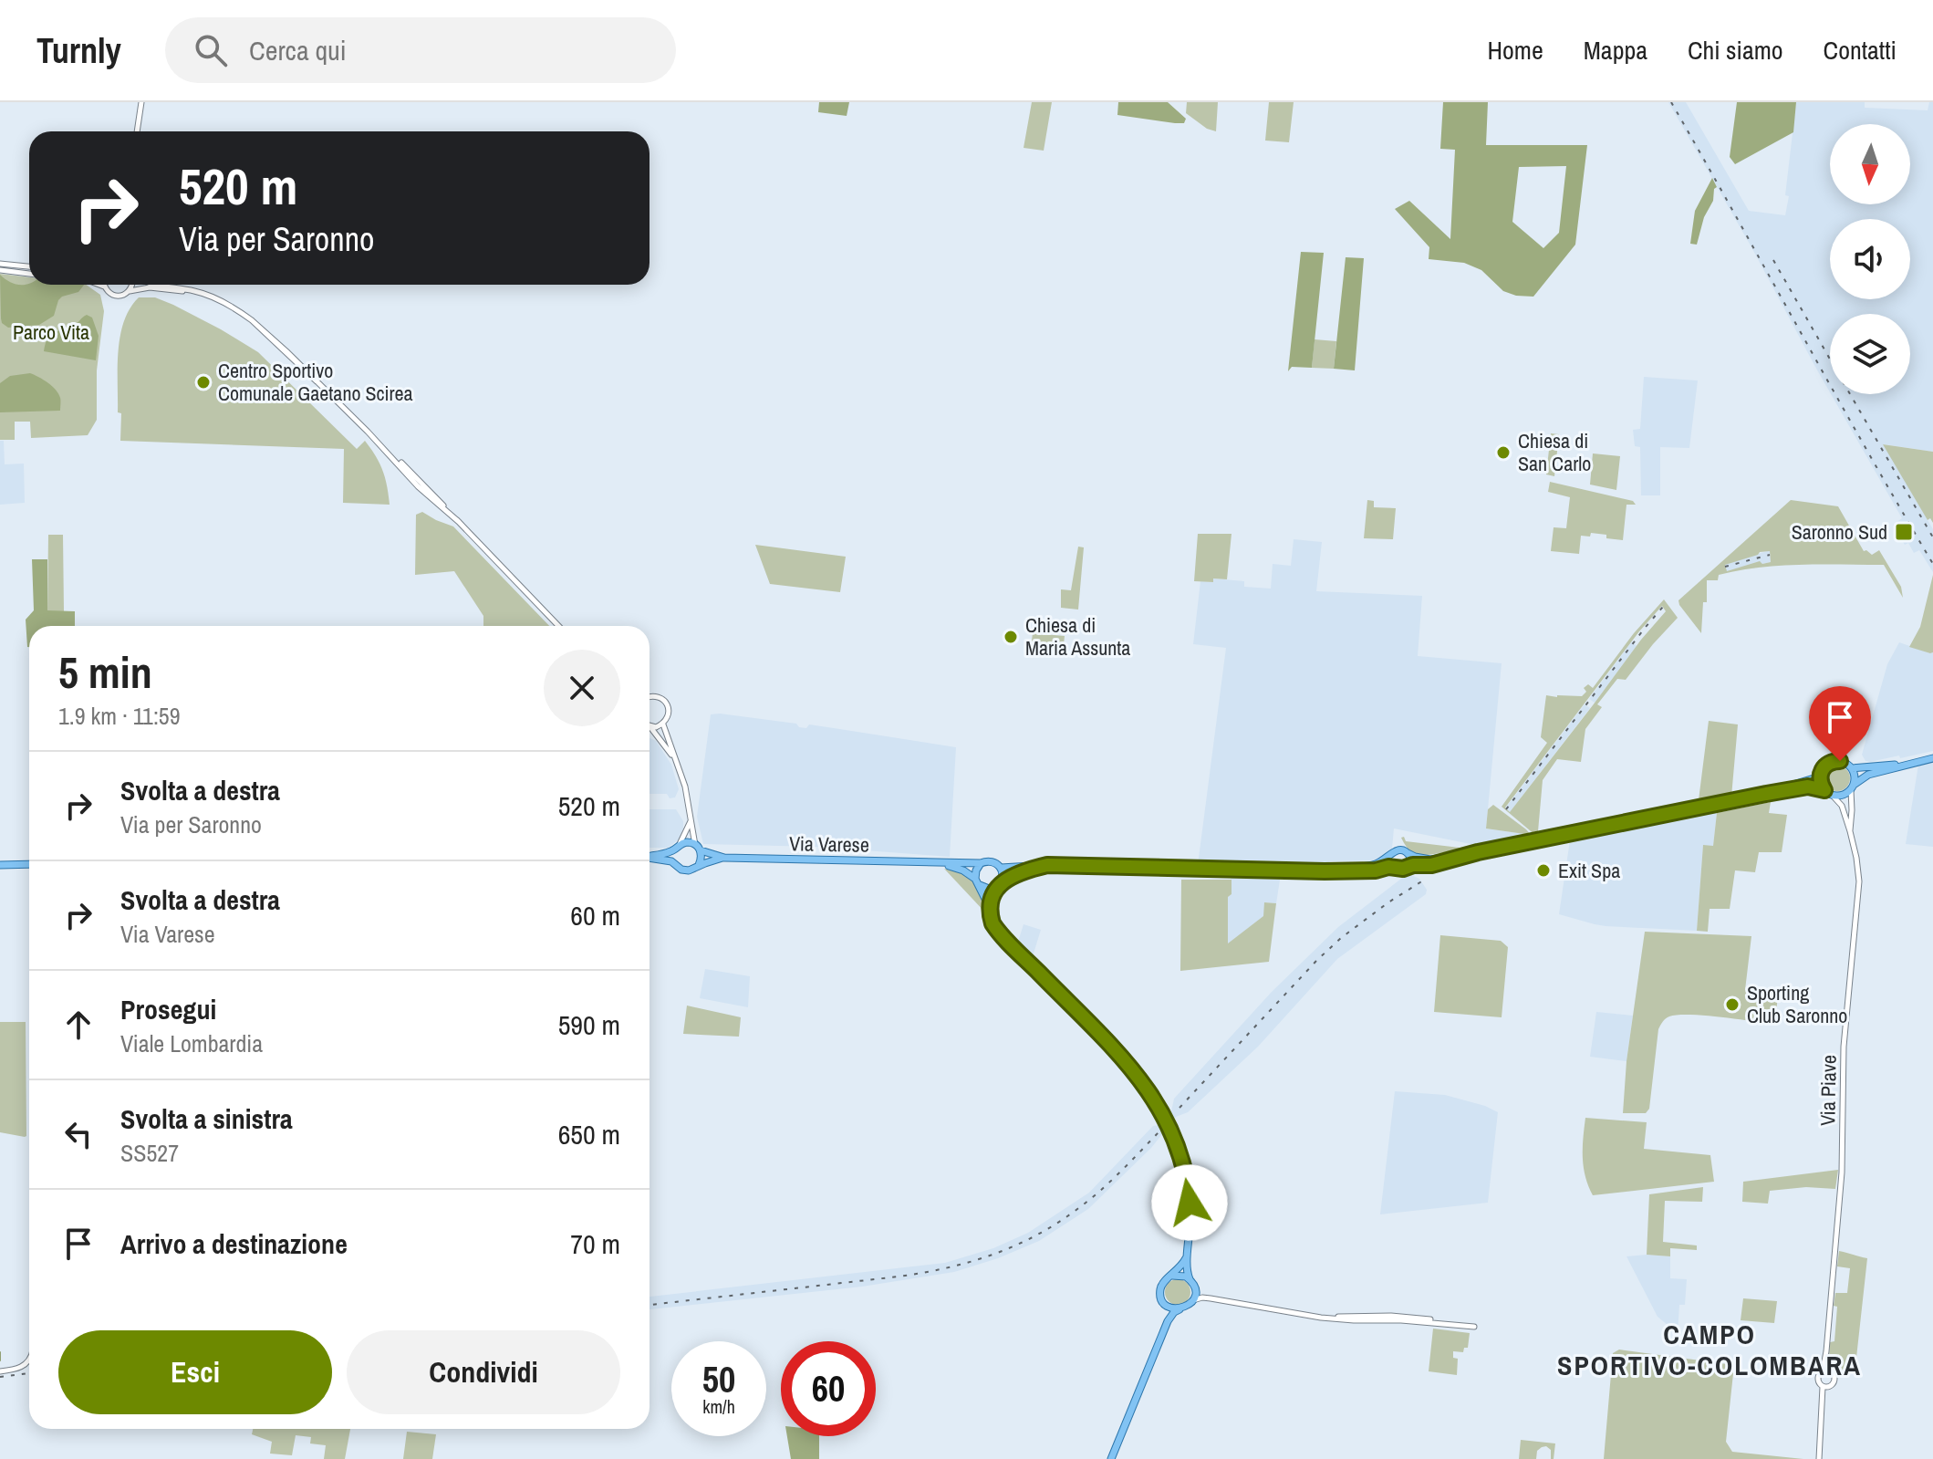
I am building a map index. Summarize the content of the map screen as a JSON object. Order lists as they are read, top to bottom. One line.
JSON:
{"streets":{"main road":["Via Varese"],"street":["Via Piave"]},"districts":["CAMPO SPORTIVO-COLOMBARA"],"parks":["Parco Vita"],"places":{"other":["Centro Sportivo Comunale Gaetano Scirea","Chiesa di San Carlo","Chiesa di Maria Assunta","Exit Spa","Sporting Club Saronno"],"transit":["Saronno Sud"]},"north":"bottom","page":{"header":"Turnly","search":"Cerca qui","nav":["Home","Mappa","Chi siamo","Contatti"],"turn":["520 m","Via per Saronno"],"heading":["5 min","1.9 km · 11:59"],"list":[{"name":"Svolta a destra","note":"Via per Saronno","value":"520 m"},{"name":"Svolta a destra","note":"Via Varese","value":"60 m"},{"name":"Prosegui","note":"Viale Lombardia","value":"590 m"},{"name":"Svolta a sinistra","note":"SS527","value":"650 m"},{"name":"Arrivo a destinazione","value":"70 m"}],"buttons":["Esci","Condividi"],"speed":"50 km/h","limit":"60"}}
